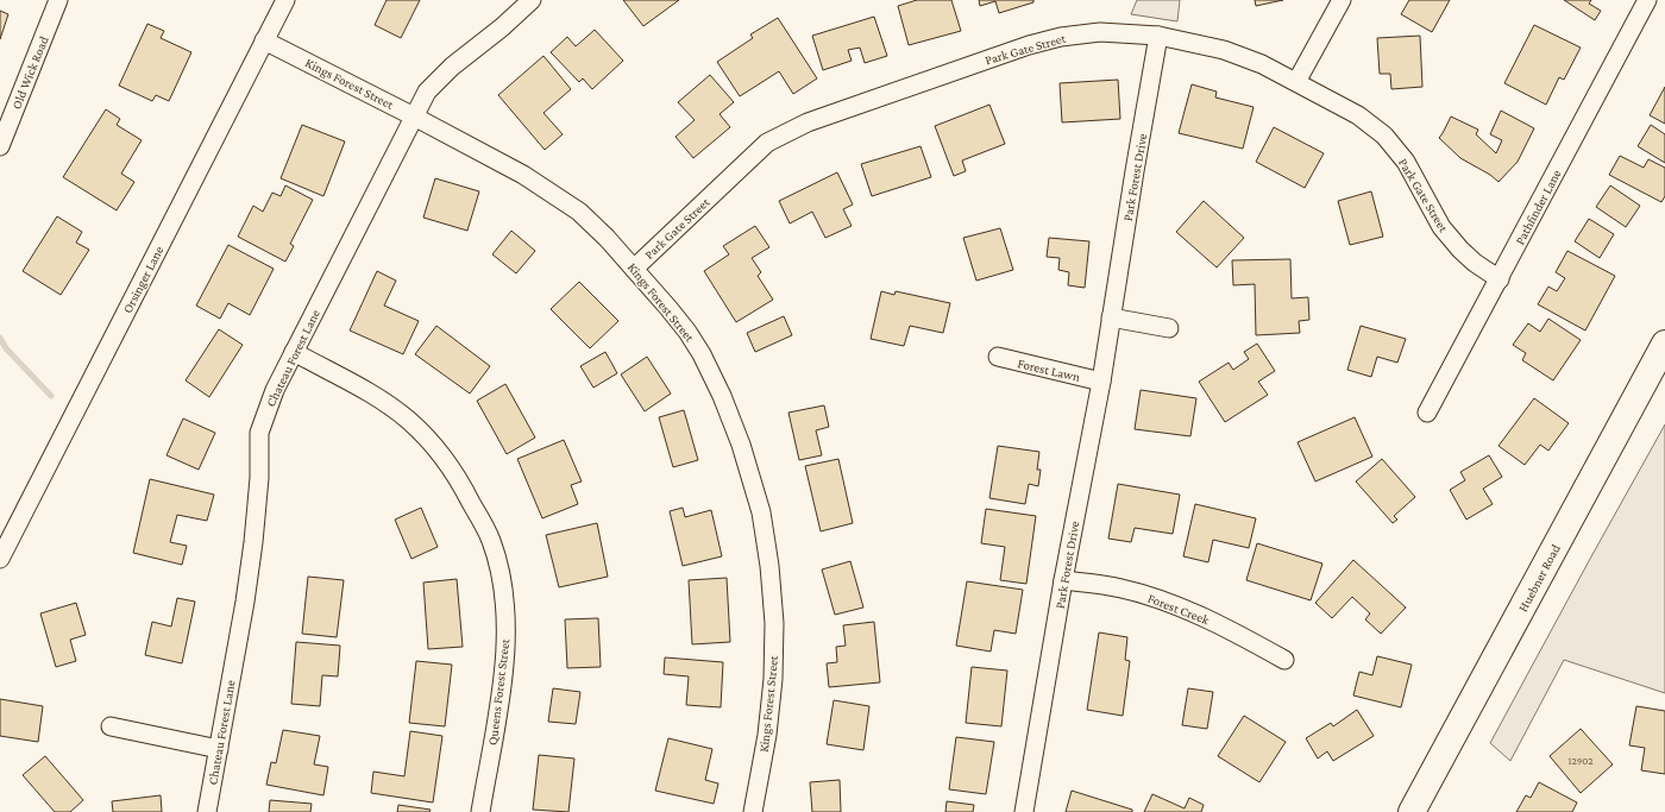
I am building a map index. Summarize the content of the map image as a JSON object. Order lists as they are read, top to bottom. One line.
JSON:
{"streets":{"main road":["Huebner Road"],"street":["Park Gate Street","Old Wick Road","Kings Forest Street","Park Forest Drive","Pathfinder Lane","Orsinger Lane","Chateau Forest Lane","Forest Lawn","Forest Creek","Queens Forest Street"]},"crossings":[["Park Gate Street","Kings Forest Street"],["Park Gate Street","Park Forest Drive"],["Park Gate Street","Pathfinder Lane"],["Kings Forest Street","Orsinger Lane"],["Kings Forest Street","Chateau Forest Lane"],["Park Forest Drive","Forest Lawn"],["Park Forest Drive","Forest Creek"],["Chateau Forest Lane","Queens Forest Street"]],"house_numbers":["12902"]}
